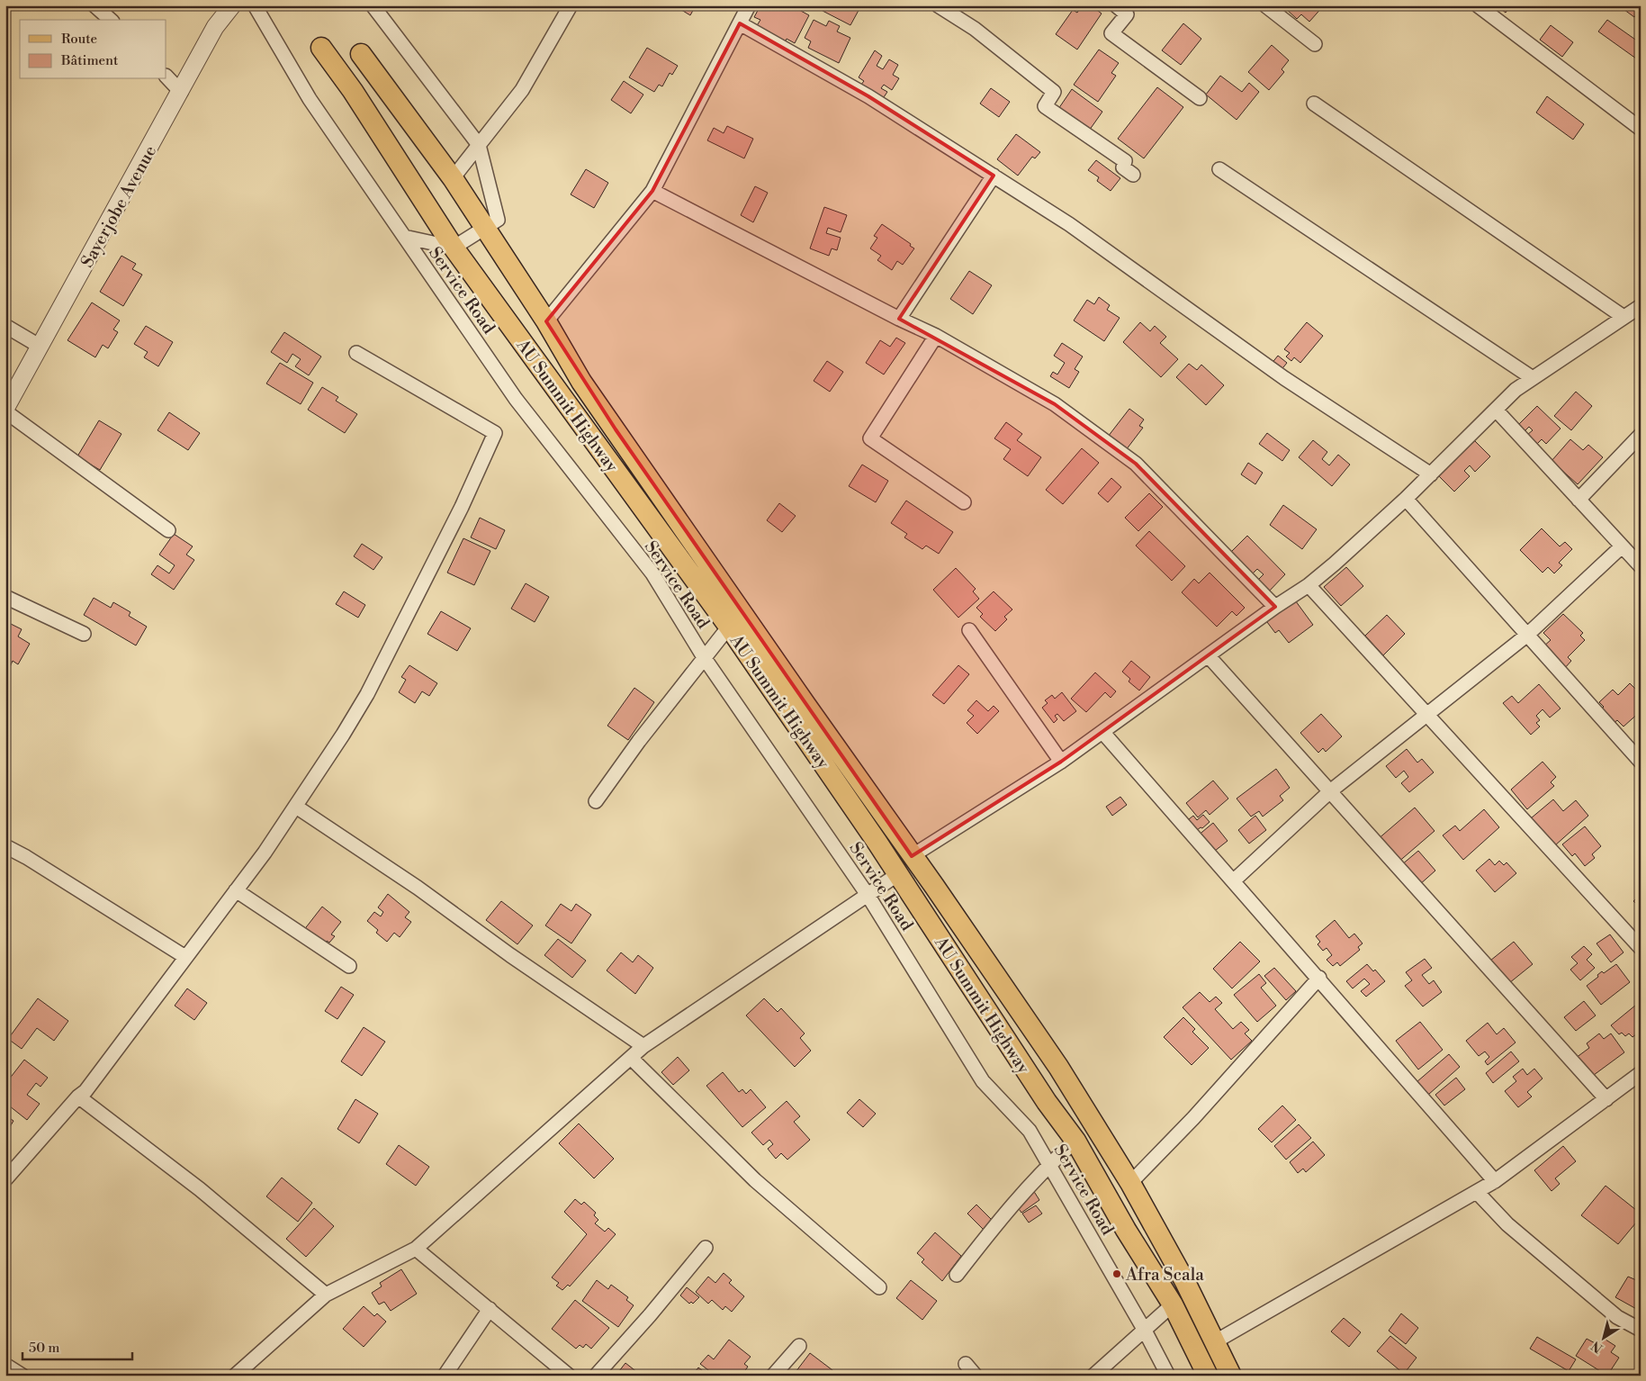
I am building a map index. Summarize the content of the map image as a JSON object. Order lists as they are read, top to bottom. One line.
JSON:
{"streets":{"main road":["AU Summit Highway"],"street":["Sayerjobe Avenue","Service Road"]},"places":["Afra Scala"],"legend":["Route","Bâtiment"],"scale_bar":"50 m","north":"bottom left"}
